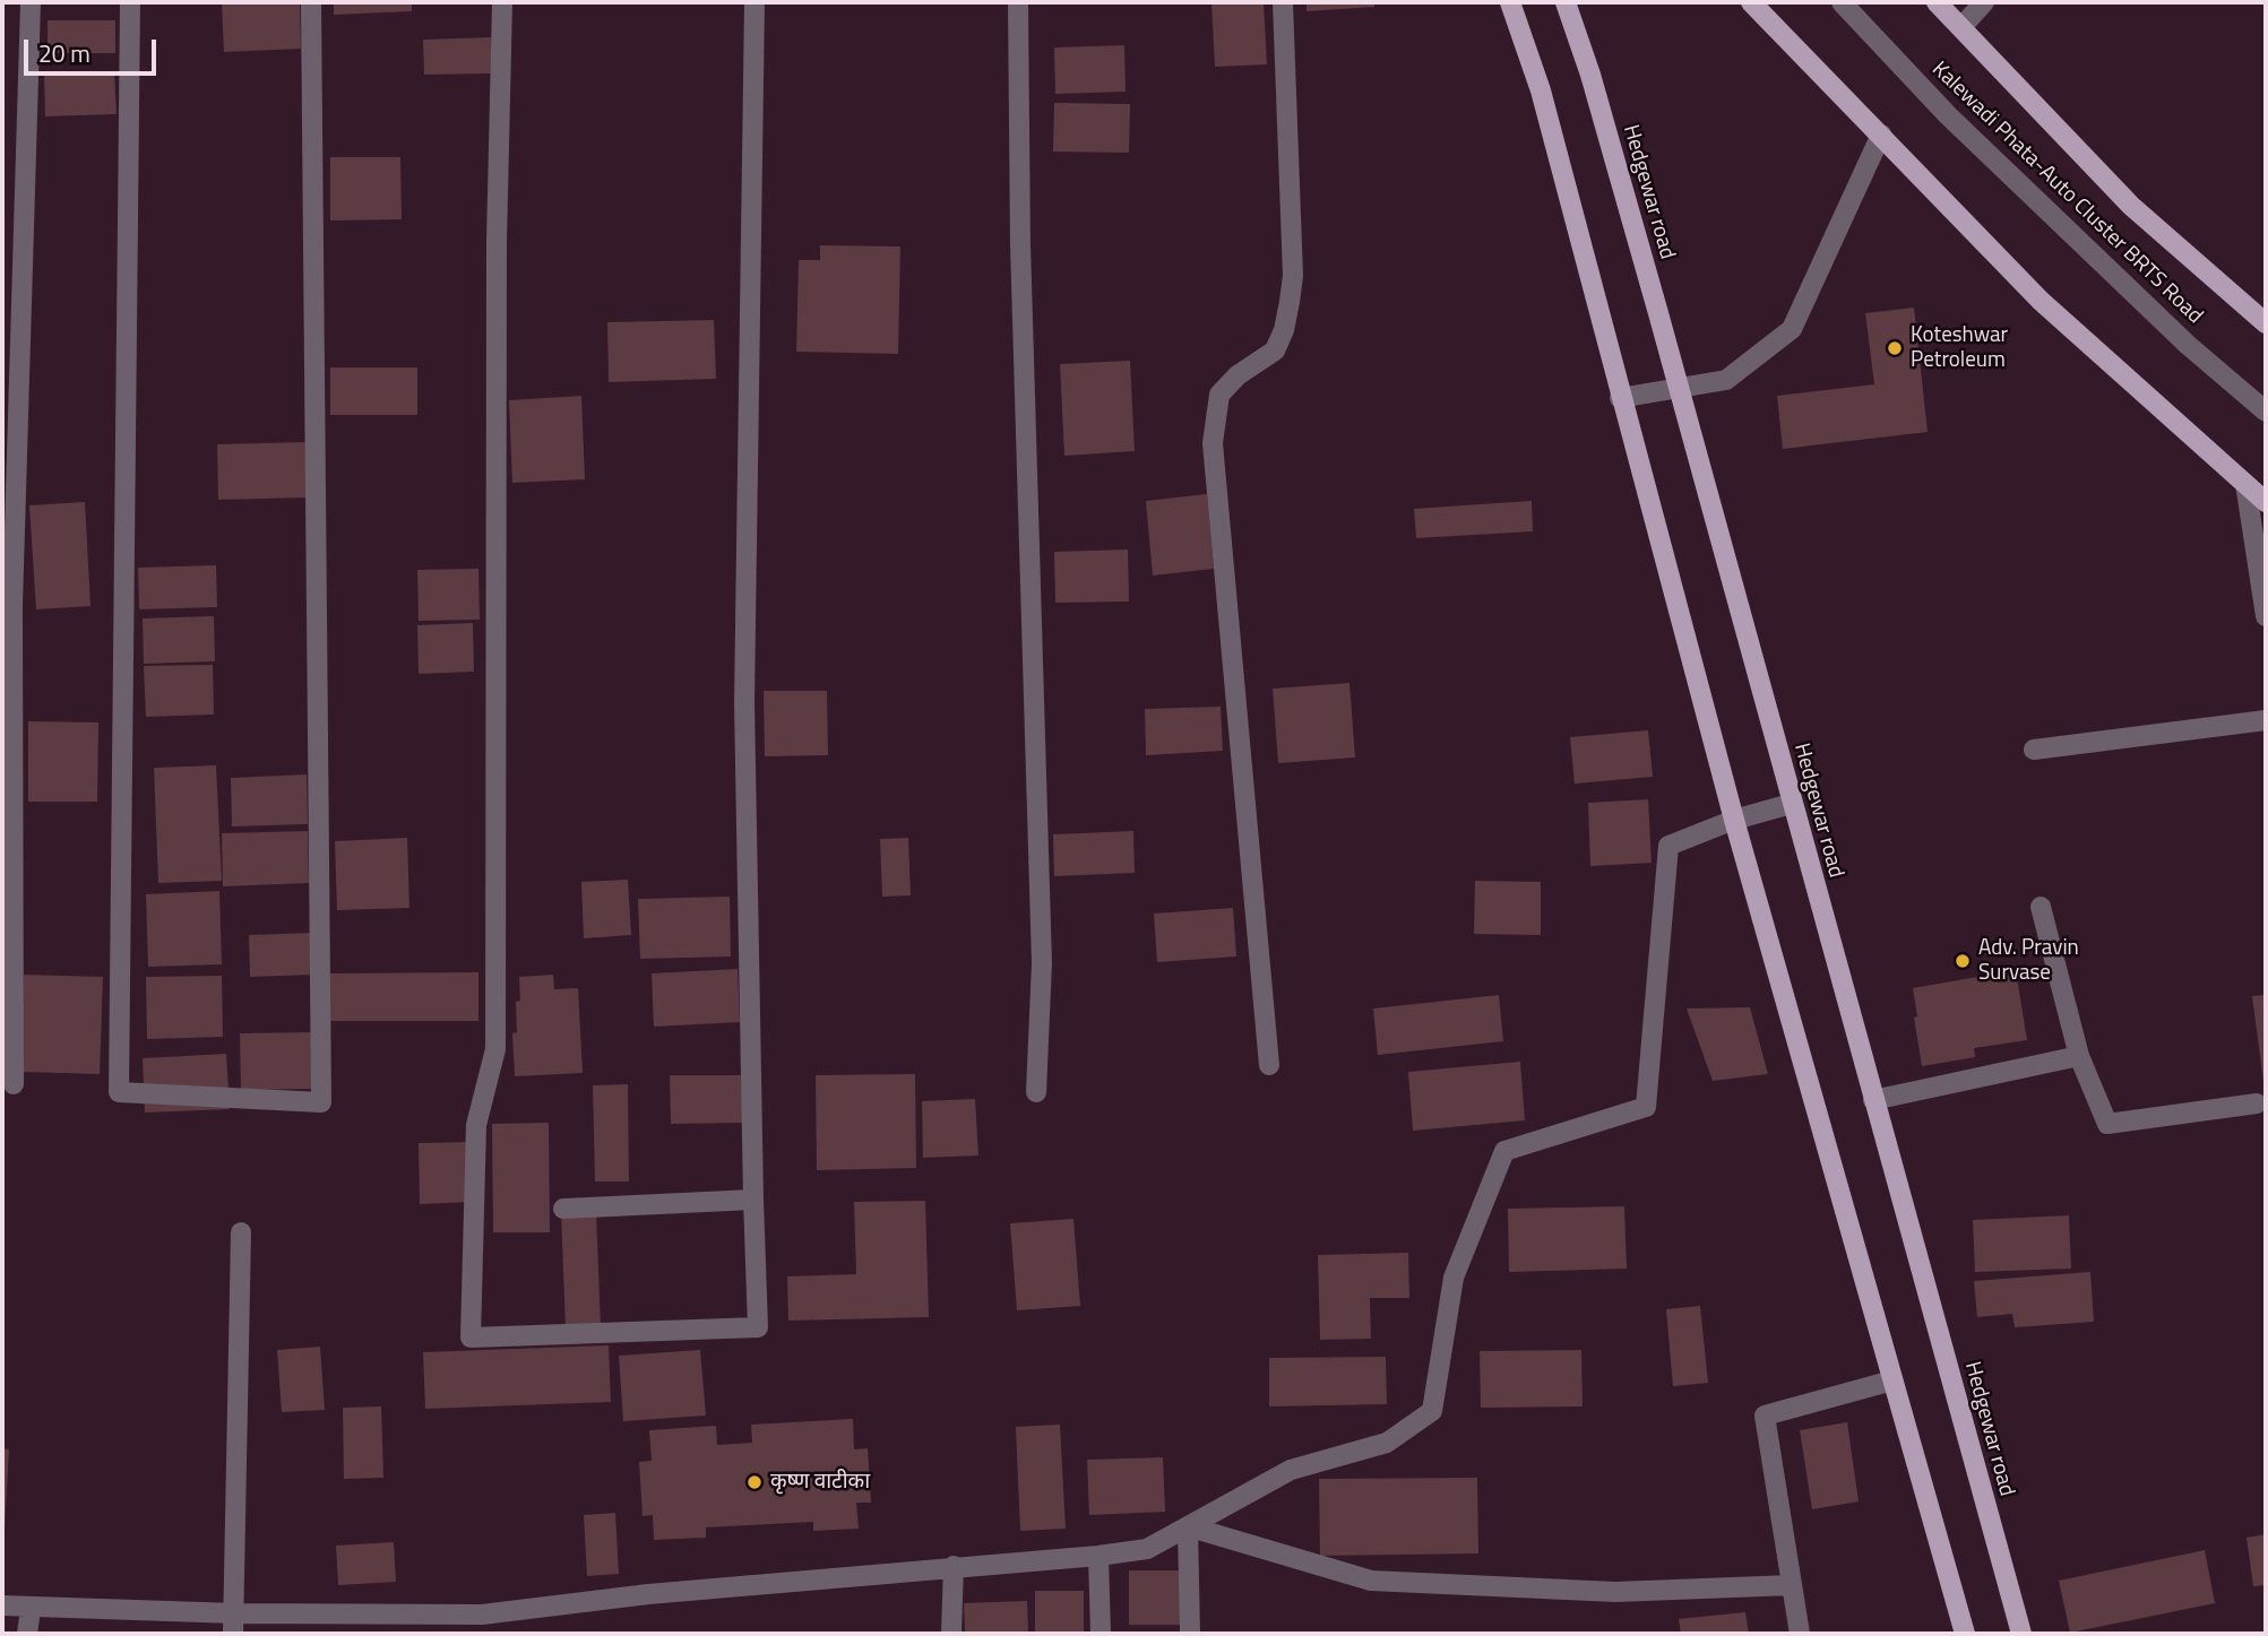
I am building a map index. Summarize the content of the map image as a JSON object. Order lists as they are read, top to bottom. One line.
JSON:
{"streets":{"main road":["Hedgewar road"],"street":["Kalewadi Phata-Auto Cluster BRTS Road"]},"places":["Koteshwar Petroleum","Adv. Pravin Survase","कृष्ण वाटीका"],"scale_bar":"20 m"}
